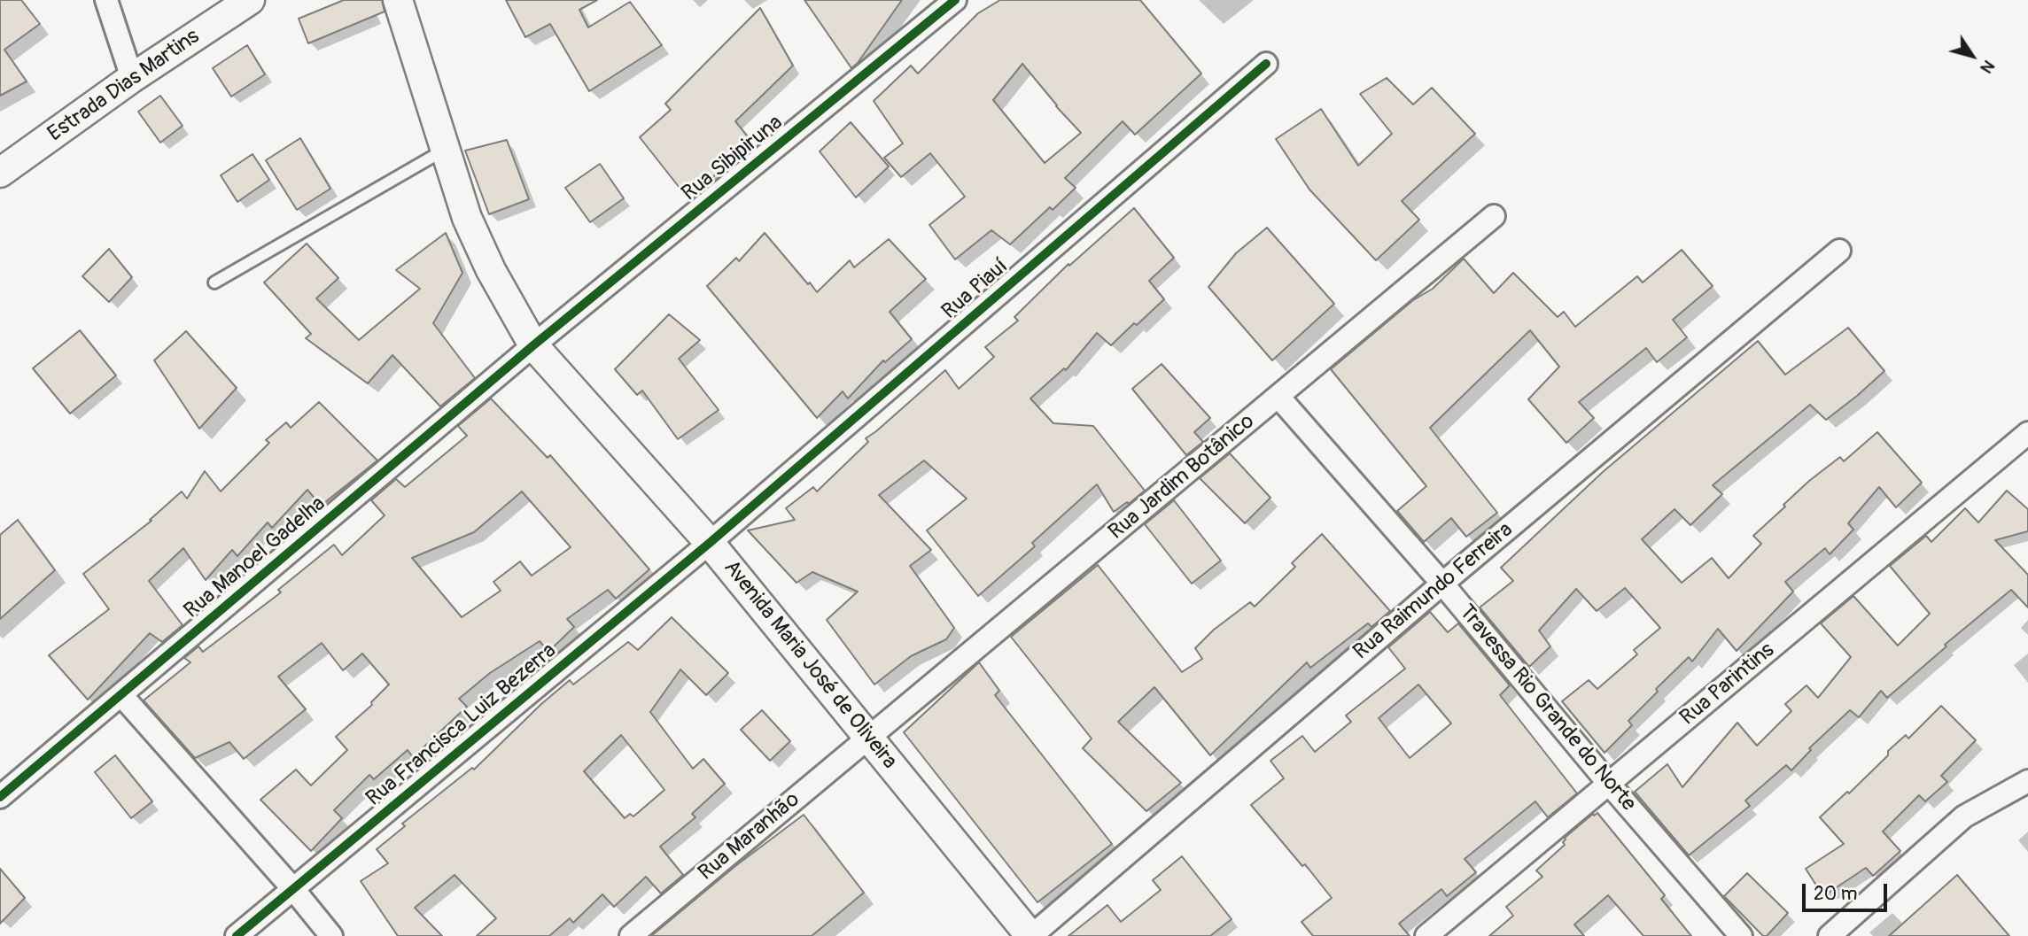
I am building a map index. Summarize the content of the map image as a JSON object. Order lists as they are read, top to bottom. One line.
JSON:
{"streets":{"street":["Estrada Dias Martins","Rua Sibipiruna","Rua Piauí","Rua Jardim Botânico","Rua Manoel Gadelha","Rua Raimundo Ferreira","Avenida Maria José de Oliveira","Rua Parintins","Travessa Rio Grande do Norte","Rua Francisca Luiz Bezerra","Rua Maranhão"]},"crossings":[["Rua Sibipiruna","Rua Manoel Gadelha"],["Rua Sibipiruna","Avenida Maria José de Oliveira"],["Rua Piauí","Avenida Maria José de Oliveira"],["Rua Piauí","Rua Francisca Luiz Bezerra"],["Rua Jardim Botânico","Avenida Maria José de Oliveira"],["Rua Jardim Botânico","Travessa Rio Grande do Norte"],["Rua Jardim Botânico","Rua Maranhão"],["Rua Manoel Gadelha","Avenida Maria José de Oliveira"],["Rua Raimundo Ferreira","Avenida Maria José de Oliveira"],["Rua Raimundo Ferreira","Travessa Rio Grande do Norte"],["Avenida Maria José de Oliveira","Rua Francisca Luiz Bezerra"],["Avenida Maria José de Oliveira","Rua Maranhão"],["Rua Parintins","Travessa Rio Grande do Norte"]],"scale_bar":"20 m","north":"bottom right"}
